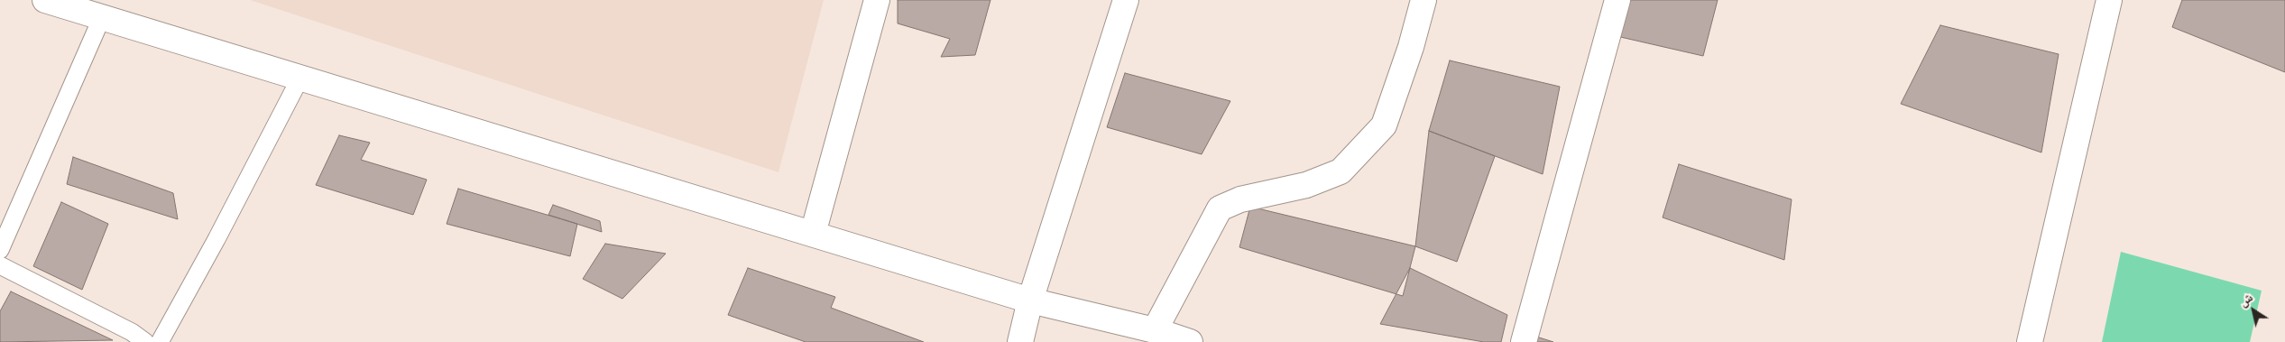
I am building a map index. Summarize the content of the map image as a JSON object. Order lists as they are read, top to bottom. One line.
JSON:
{"north":"top left"}
